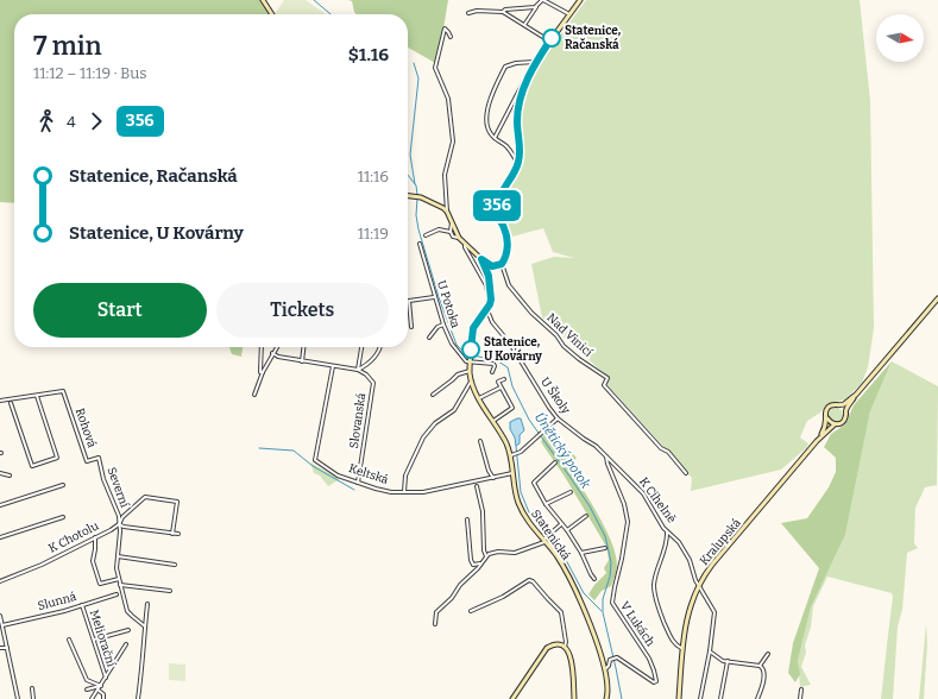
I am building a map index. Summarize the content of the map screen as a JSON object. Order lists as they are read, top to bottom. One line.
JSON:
{"streets":{"street":["U Potoka","Nad Vinicí","U Školy","Slovanská","Rohová","Keltská","Severní","K Cihelně","Statenická","K Chotolu","Kralupská","Slunná","V Lukách","Meliorační"]},"crossings":[["U Potoka","Statenická"],["U Školy","K Cihelně"],["U Školy","Statenická"],["U Školy","V Lukách"],["Slovanská","Keltská"],["Rohová","Severní"],["Keltská","Statenická"],["Severní","K Chotolu"],["K Cihelně","Kralupská"],["K Cihelně","V Lukách"],["Statenická","V Lukách"],["Slunná","Meliorační"]],"water":["Únětický potok"],"places":["Statenice, Račanská","Statenice, U Kovárny"],"lines":["bus line 356"],"north":"right","page":{"on_map":"356","heading":["7 min","11:12 – 11:19 · Bus","$1.16"],"legs":["4","356"],"list":[{"name":"Statenice, Račanská","value":"11:16"},{"name":"Statenice, U Kovárny","value":"11:19"}],"buttons":["Start","Tickets"]}}
